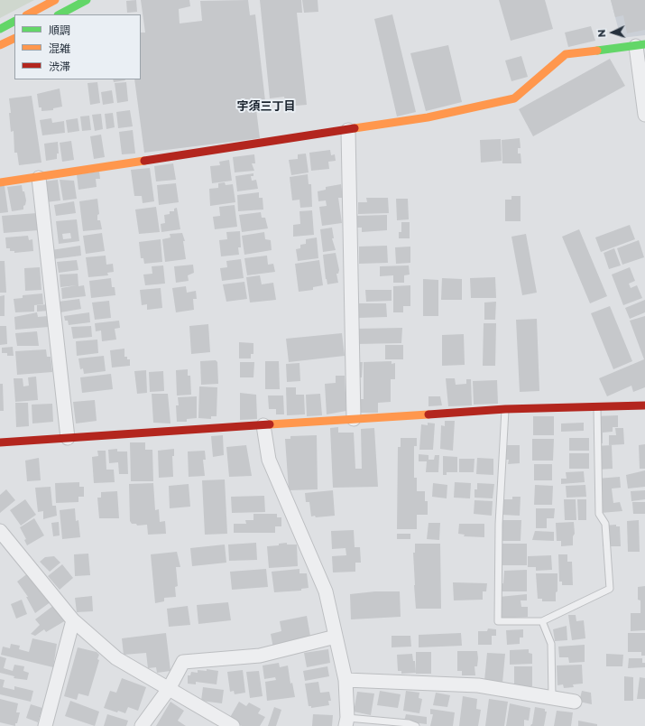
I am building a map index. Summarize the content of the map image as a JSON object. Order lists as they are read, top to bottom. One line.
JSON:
{"districts":["宇須三丁目"],"legend":["順調","混雑","渋滞"],"north":"left"}
